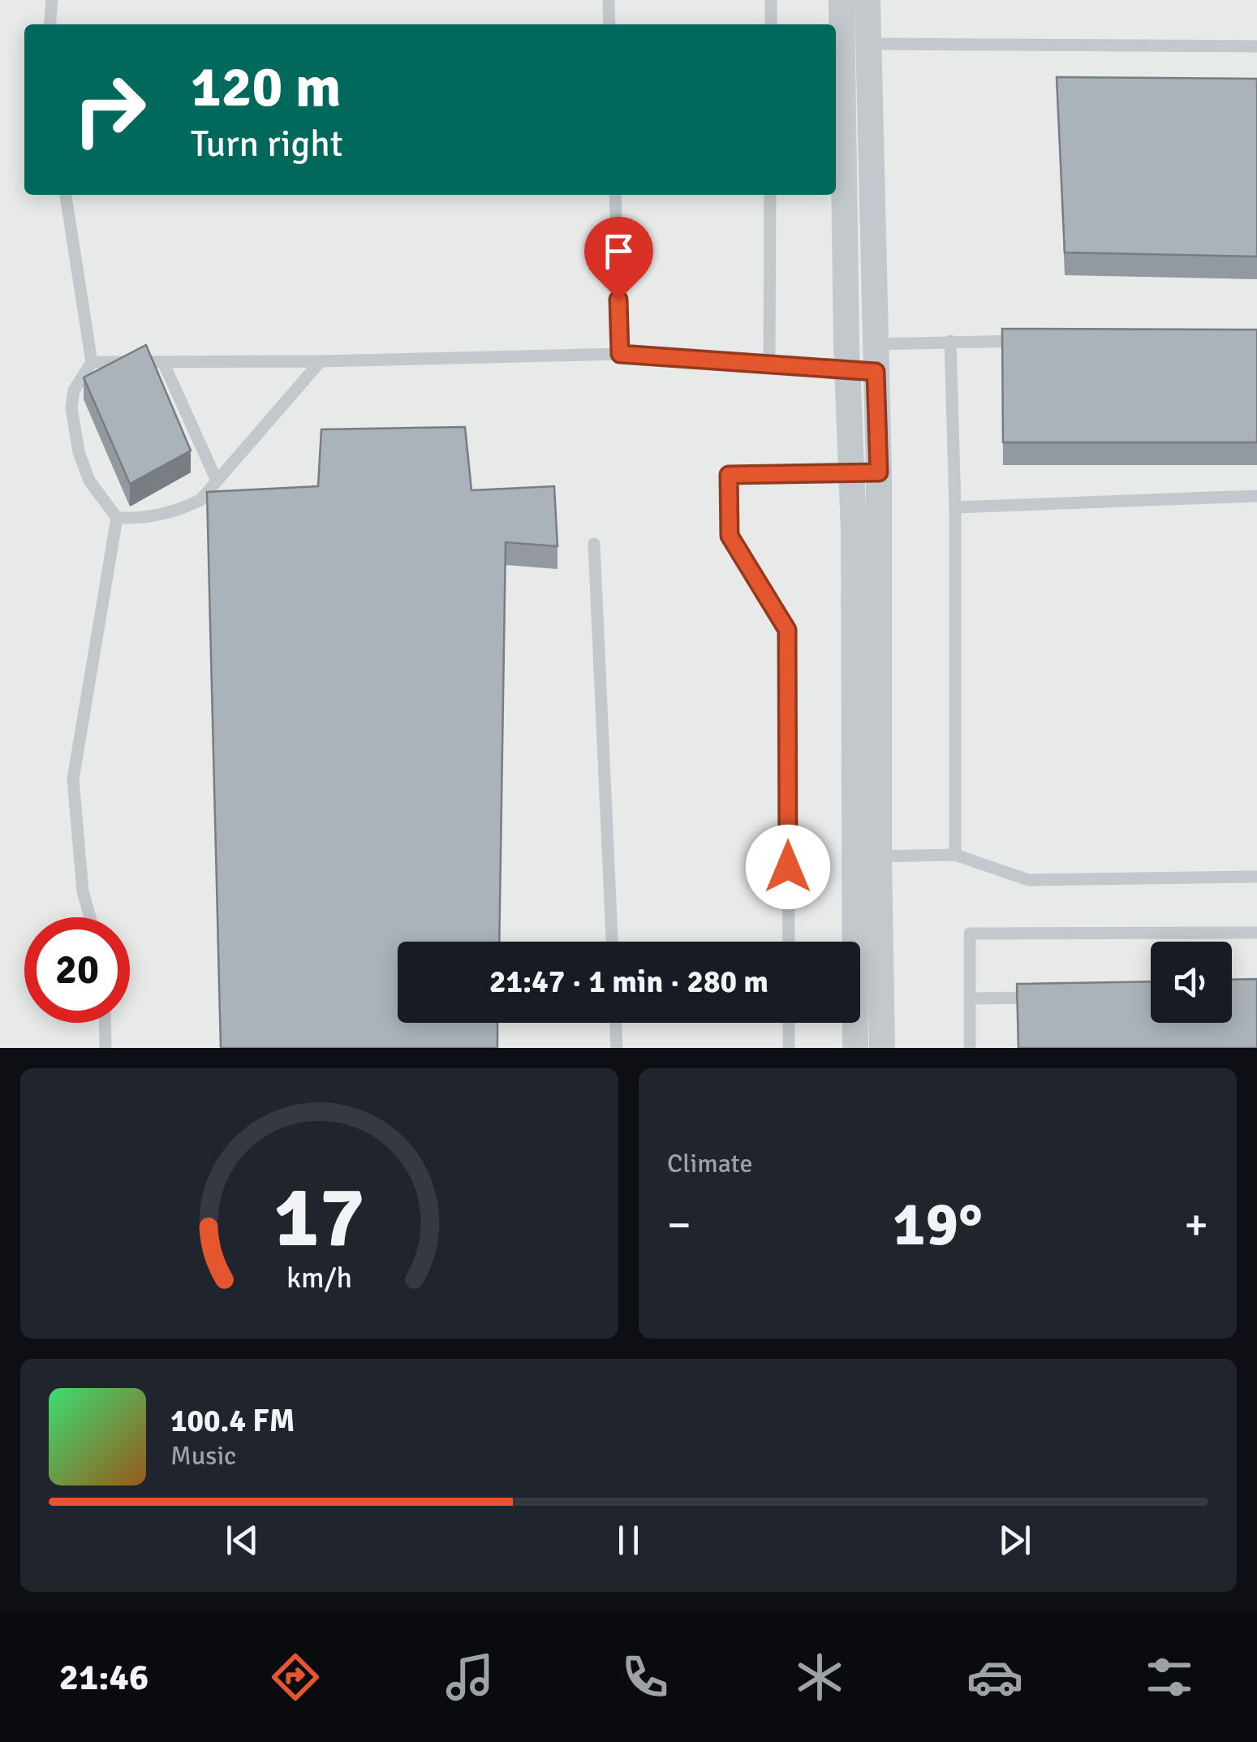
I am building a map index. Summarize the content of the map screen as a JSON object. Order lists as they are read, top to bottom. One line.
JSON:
{"page":{"turn":["120 m","Turn right"],"limit":"20","trip":"21:47 · 1 min · 280 m","tile":"Climate","heat":["−","19°","+"],"song":["100.4 FM","Music"],"tabs":"21:46","gauge":["17","km/h"]}}
